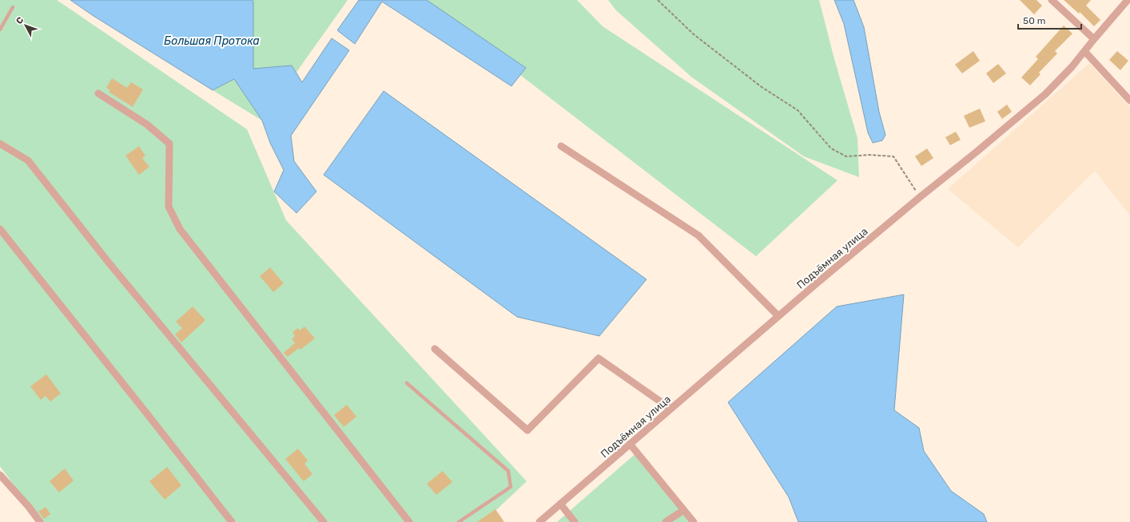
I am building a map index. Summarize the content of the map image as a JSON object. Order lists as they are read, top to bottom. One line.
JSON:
{"streets":{"street":["Подъёмная улица"]},"water":["Большая Протока"],"scale_bar":"50 m","north":"top left"}
